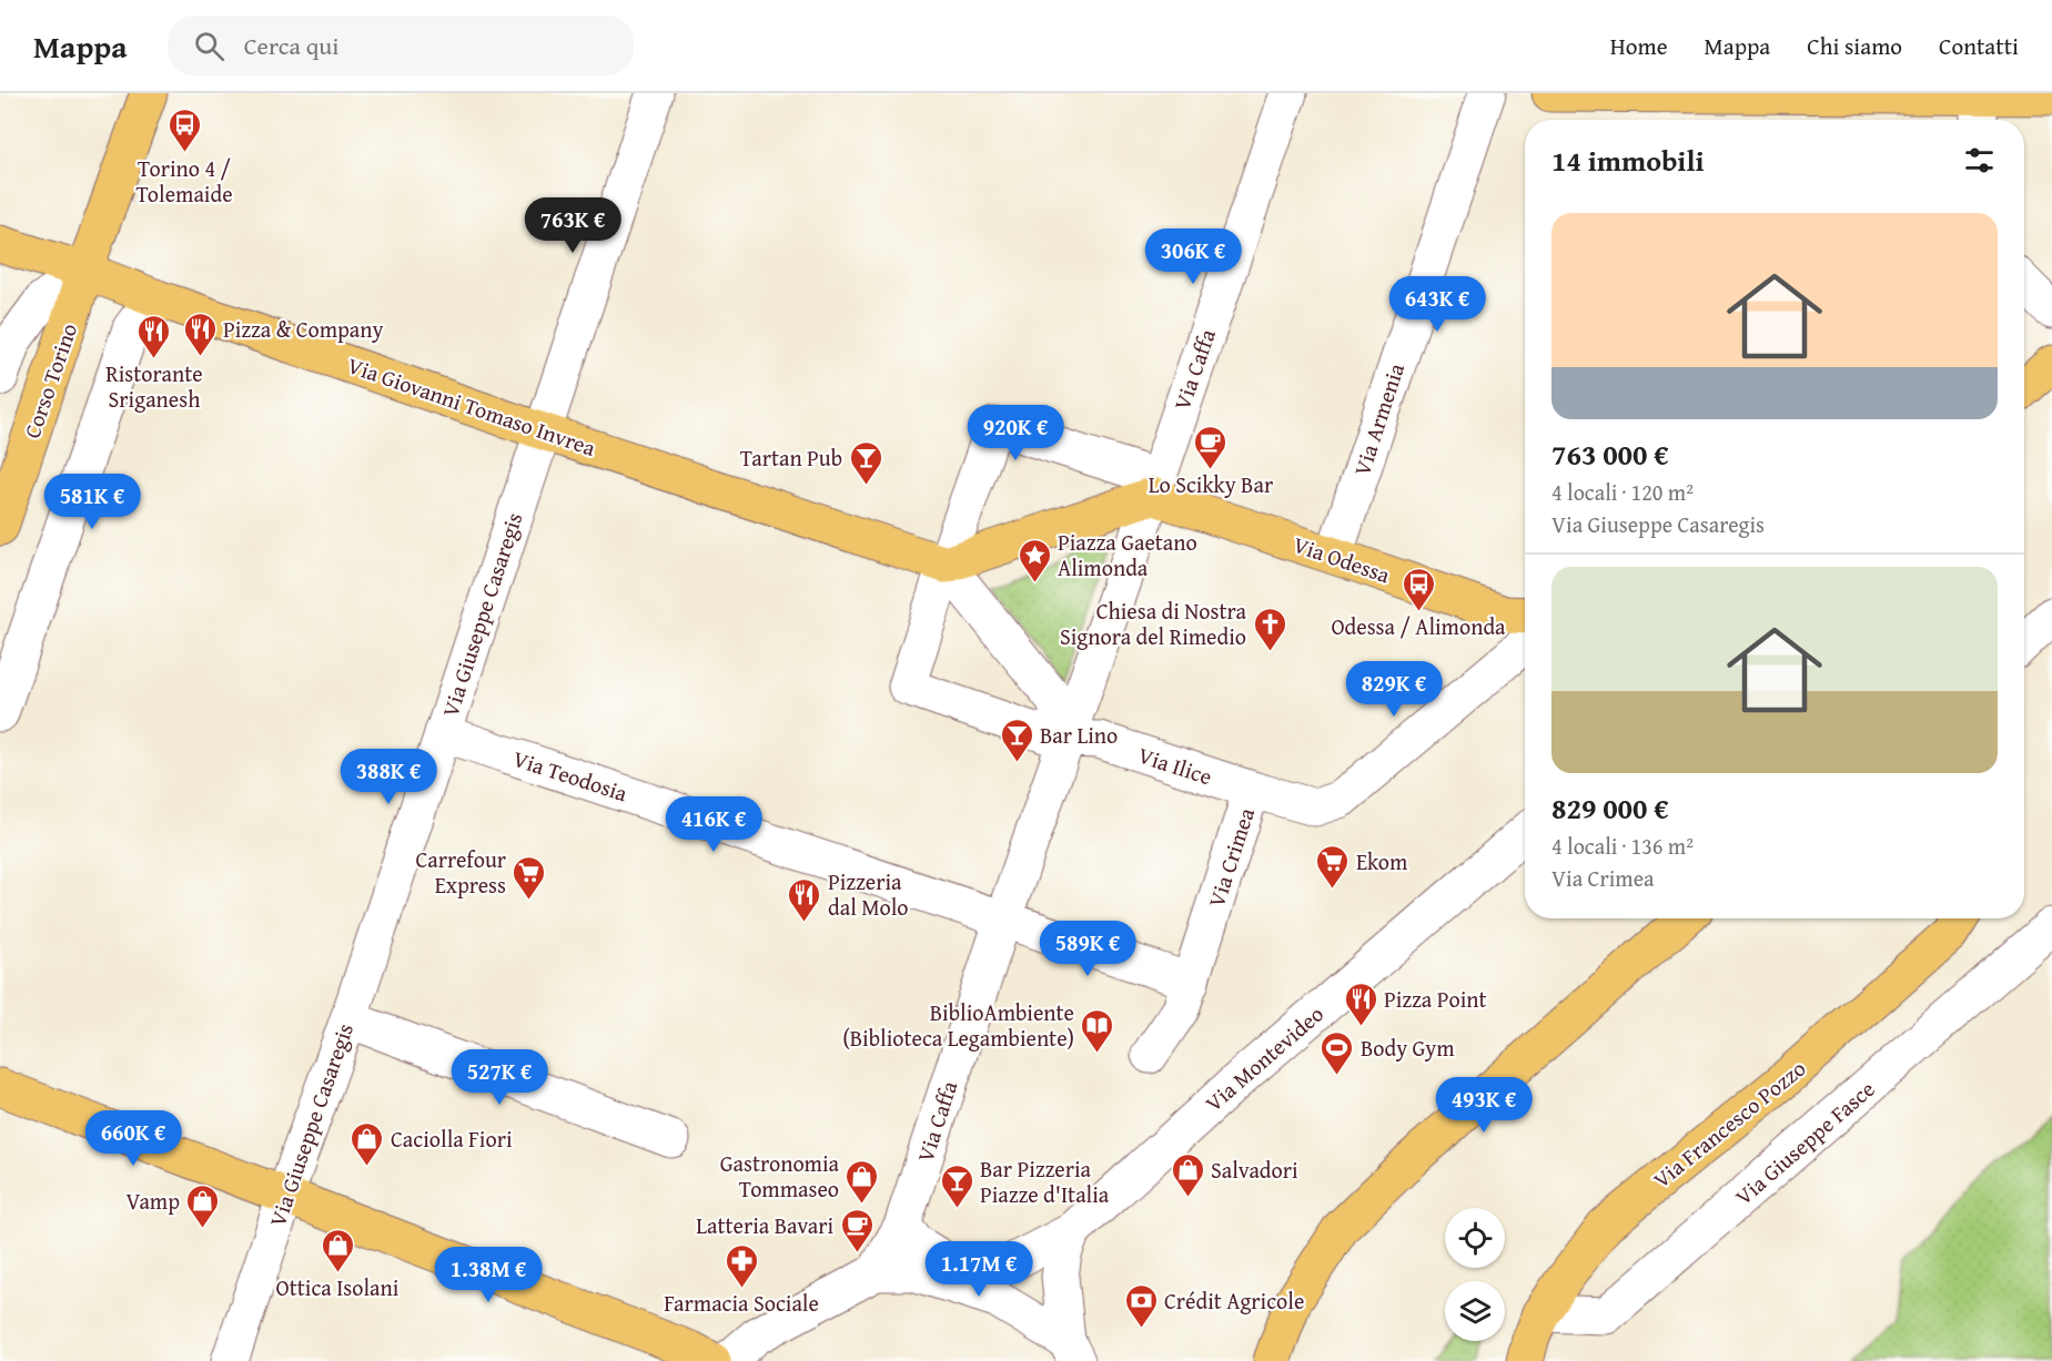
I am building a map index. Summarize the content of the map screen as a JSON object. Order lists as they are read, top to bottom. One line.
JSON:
{"streets":{"main road":["Corso Torino","Via Giovanni Tomaso Invrea","Via Odessa","Via Francesco Pozzo"],"street":["Via Caffa","Via Armenia","Via Giuseppe Casaregis","Via Ilice","Via Teodosia","Via Crimea","Via Montevideo","Via Giuseppe Fasce"]},"crossings":[["Via Caffa","Via Odessa"],["Via Caffa","Via Ilice"],["Via Caffa","Via Teodosia"],["Corso Torino","Via Giovanni Tomaso Invrea"],["Via Giovanni Tomaso Invrea","Via Giuseppe Casaregis"],["Via Armenia","Via Odessa"],["Via Giuseppe Casaregis","Via Teodosia"],["Via Ilice","Via Crimea"],["Via Teodosia","Via Crimea"],["Via Francesco Pozzo","Via Giuseppe Fasce"]],"places":{"bus stop":["Torino 4 / Tolemaide","Odessa / Alimonda"],"restaurant":["Pizza & Company","Ristorante Sriganesh","Pizzeria dal Molo","Pizza Point"],"cafe":["Lo Scikky Bar","Latteria Bavari"],"bar":["Tartan Pub","Bar Lino","Bar Pizzeria Piazze d'Italia"],"place":["Piazza Gaetano Alimonda"],"church":["Chiesa di Nostra Signora del Rimedio"],"supermarket":["Ekom","Carrefour Express"],"library":["BiblioAmbiente (Biblioteca Legambiente)"],"sports":["Body Gym"],"shop":["Caciolla Fiori","Salvadori","Gastronomia Tommaseo","Vamp","Ottica Isolani"],"pharmacy":["Farmacia Sociale"],"bank":["Crédit Agricole"]},"page":{"header":"Mappa","search":"Cerca qui","nav":["Home","Mappa","Chi siamo","Contatti"],"heading":"14 immobili","price":["763K €","306K €","643K €","920K €","581K €","829K €","388K €","416K €","589K €","527K €","493K €","660K €","1.17M €","1.38M €"],"list":[{"name":"763 000 €","note":"4 locali · 120 m² · Via Giuseppe Casaregis"},{"name":"829 000 €","note":"4 locali · 136 m² · Via Crimea"}]}}
